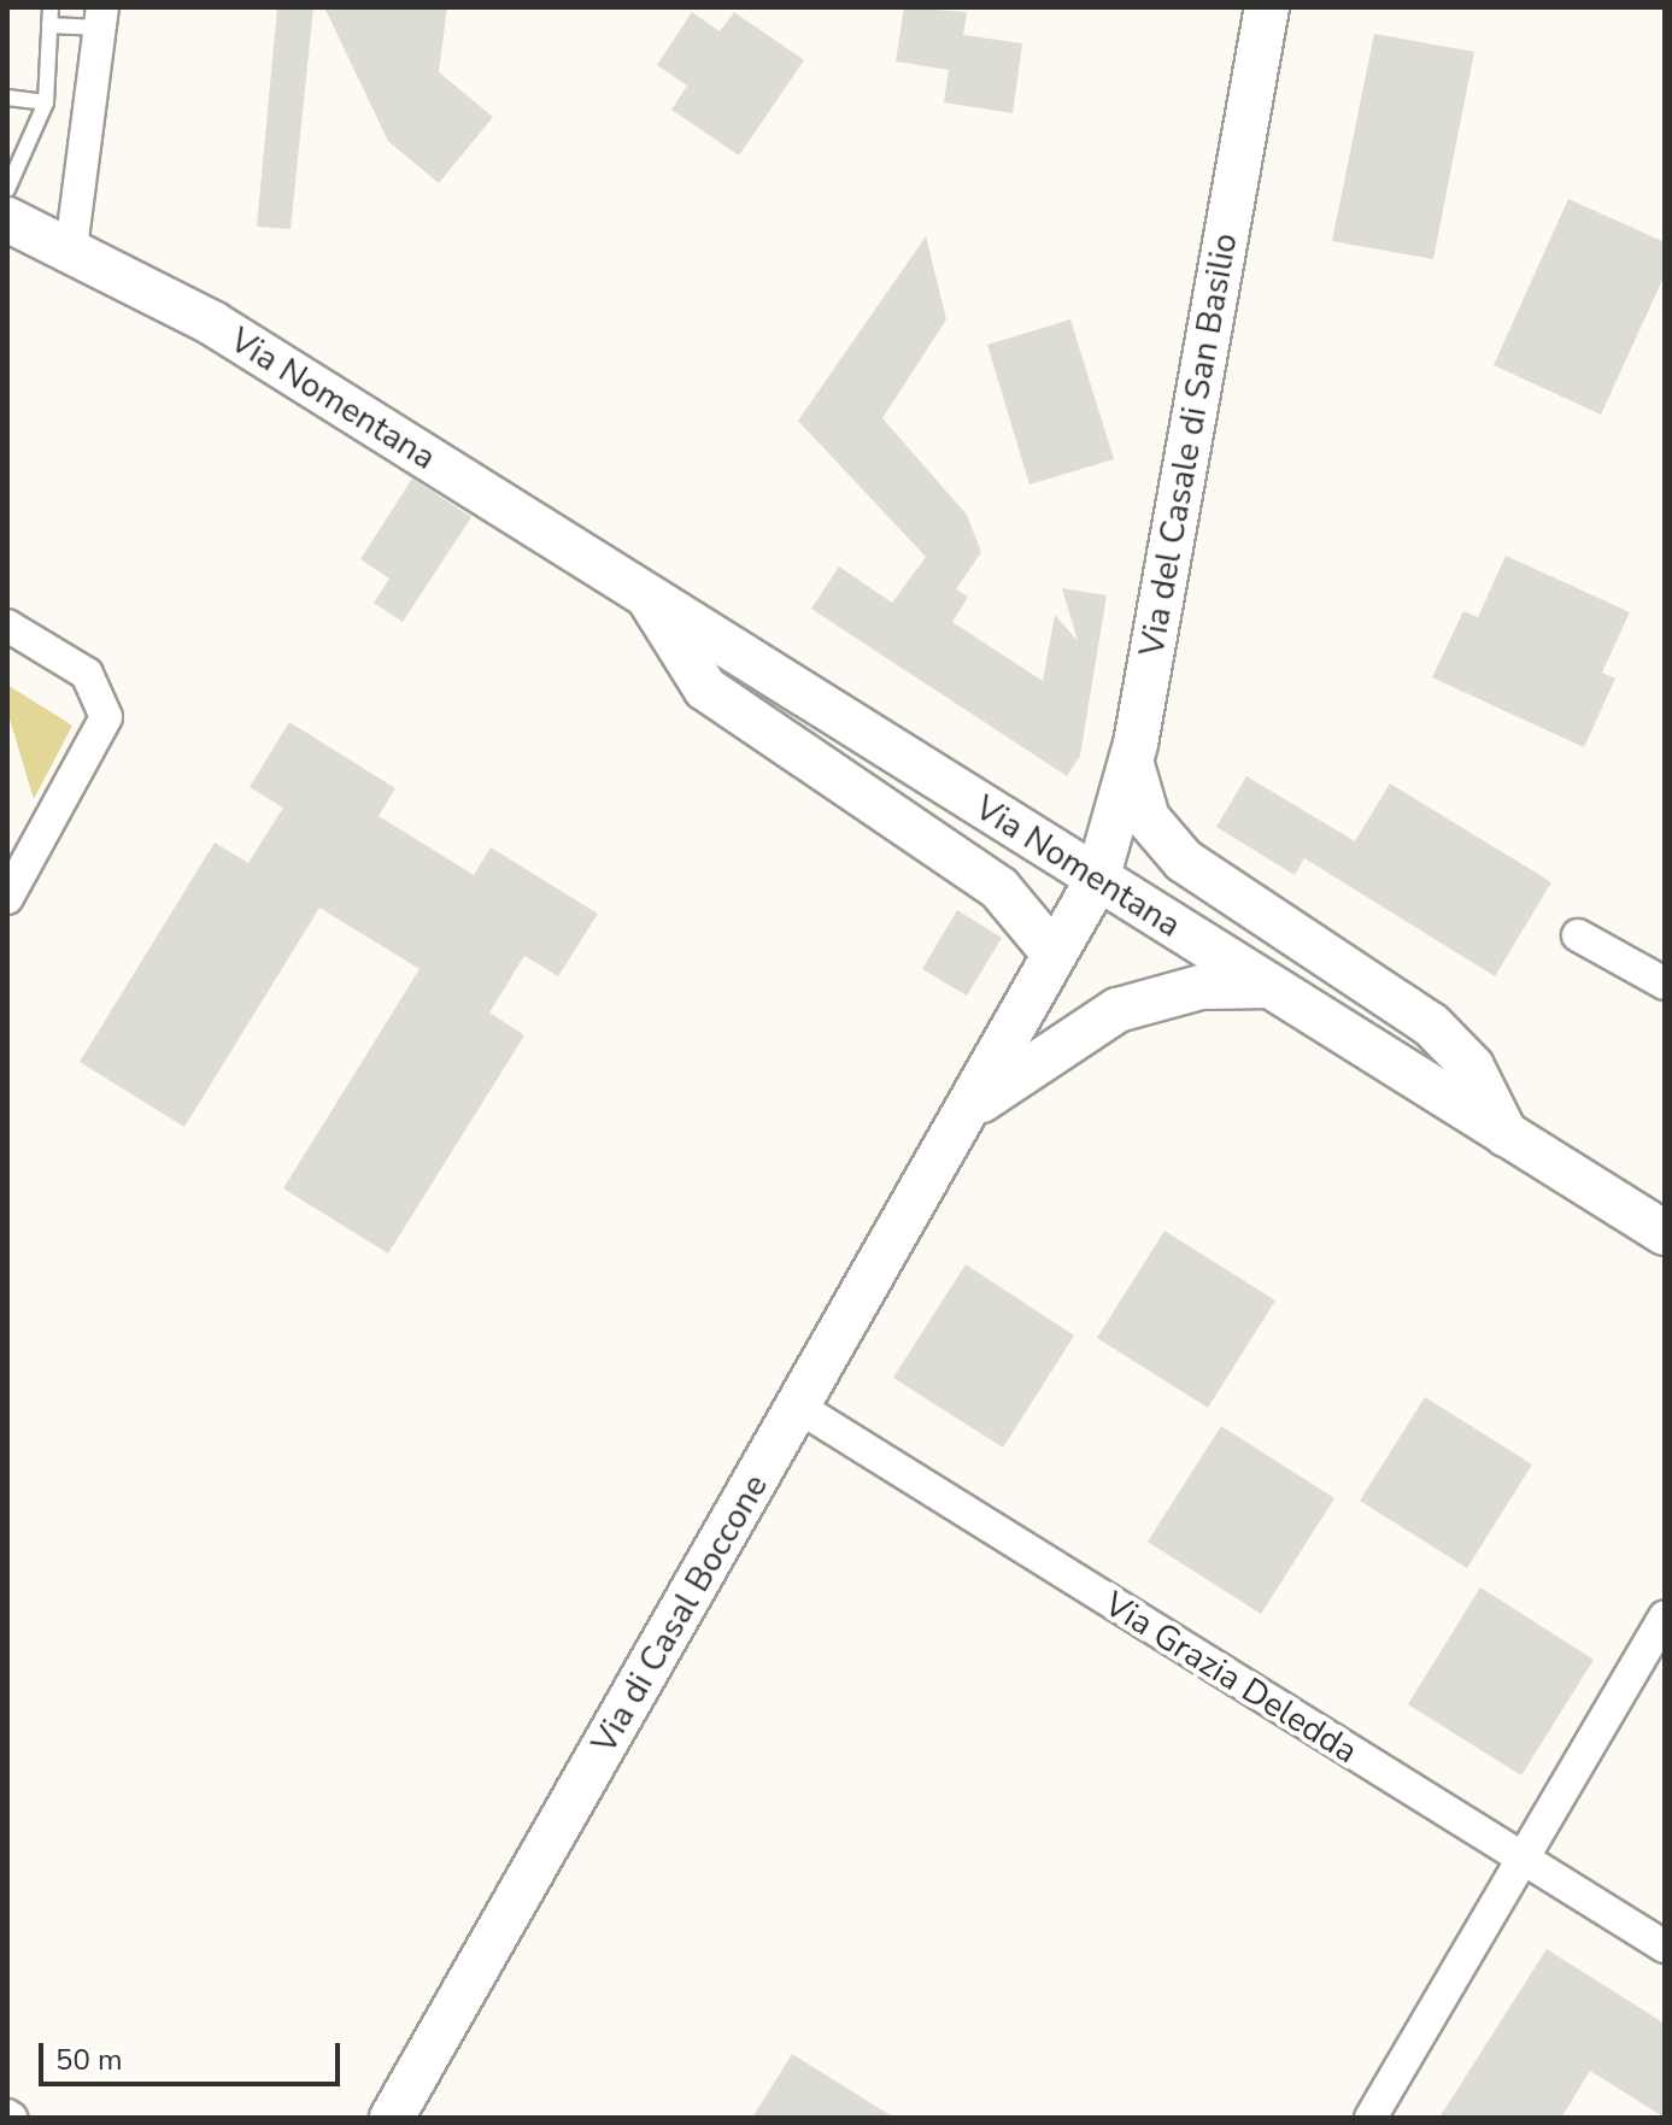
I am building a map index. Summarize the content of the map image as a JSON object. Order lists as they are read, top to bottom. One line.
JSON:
{"streets":{"street":["Via Nomentana","Via del Casale di San Basilio","Via di Casal Boccone","Via Grazia Deledda"]},"crossings":[["Via Nomentana","Via del Casale di San Basilio"],["Via Nomentana","Via di Casal Boccone"],["Via del Casale di San Basilio","Via di Casal Boccone"],["Via di Casal Boccone","Via Grazia Deledda"]],"scale_bar":"50 m"}
